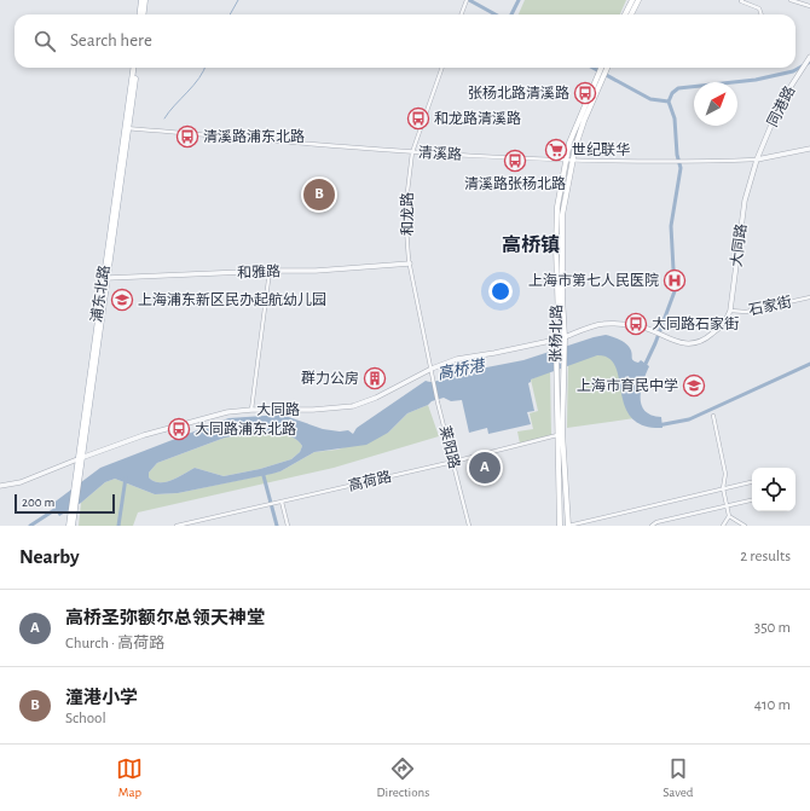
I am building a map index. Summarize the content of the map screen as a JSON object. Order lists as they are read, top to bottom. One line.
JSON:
{"streets":{"main road":["浦东北路","张杨北路"],"street":["同港路","清溪路","和龙路","大同路","和雅路","石家街","莱阳路","高荷路"]},"crossings":[["同港路","清溪路"],["同港路","大同路"],["清溪路","和龙路"],["清溪路","大同路"],["清溪路","浦东北路"],["清溪路","张杨北路"],["和龙路","大同路"],["和龙路","和雅路"],["和龙路","莱阳路"],["大同路","浦东北路"],["大同路","石家街"],["大同路","张杨北路"],["大同路","莱阳路"],["和雅路","浦东北路"],["张杨北路","高荷路"],["莱阳路","高荷路"]],"districts":["高桥镇"],"water":["高桥港"],"places":{"bus stop":["张杨北路清溪路","和龙路清溪路","清溪路浦东北路","清溪路张杨北路","大同路石家街","大同路浦东北路"],"supermarket":["世纪联华"],"hospital":["上海市第七人民医院"],"school or university":["上海浦东新区民办起航幼儿园","上海市育民中学"],"building":["群力公房"]},"scale_bar":"200 m","north":"top right","page":{"search":"Search here","pins":["B","A"],"scale":"200 m","heading":["Nearby","2 results"],"list":[{"mark":"A","name":"高桥圣弥额尔总领天神堂","note":"Church · 高荷路","value":"350 m"},{"mark":"B","name":"潼港小学","note":"School","value":"410 m"}],"nav":["Map","Directions","Saved"]}}
